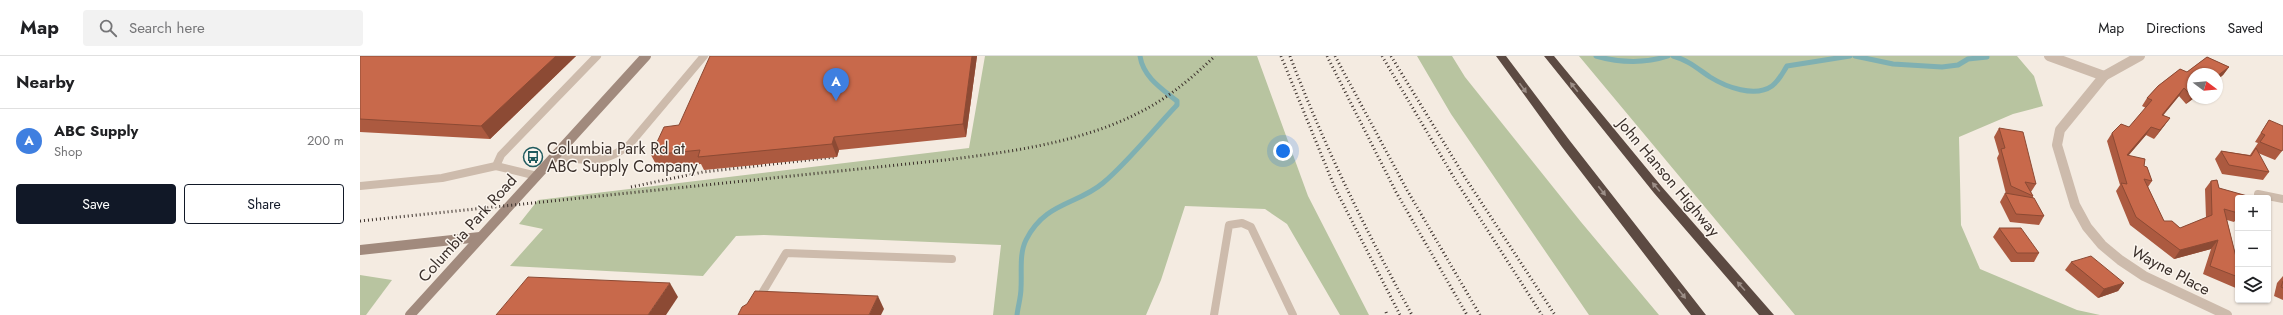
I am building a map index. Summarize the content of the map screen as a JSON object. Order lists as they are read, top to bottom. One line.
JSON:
{"streets":{"highway":["John Hanson Highway"],"street":["Columbia Park Road","Wayne Place"]},"places":{"bus stop":["Columbia Park Rd at ABC Supply Company"]},"north":"right","page":{"header":"Map","search":"Search here","nav":["Map","Directions","Saved"],"heading":"Nearby","pins":"A","list":[{"mark":"A","name":"ABC Supply","note":"Shop","value":"200 m"}],"buttons":["Save","Share"],"map_buttons":["+","−"]}}
